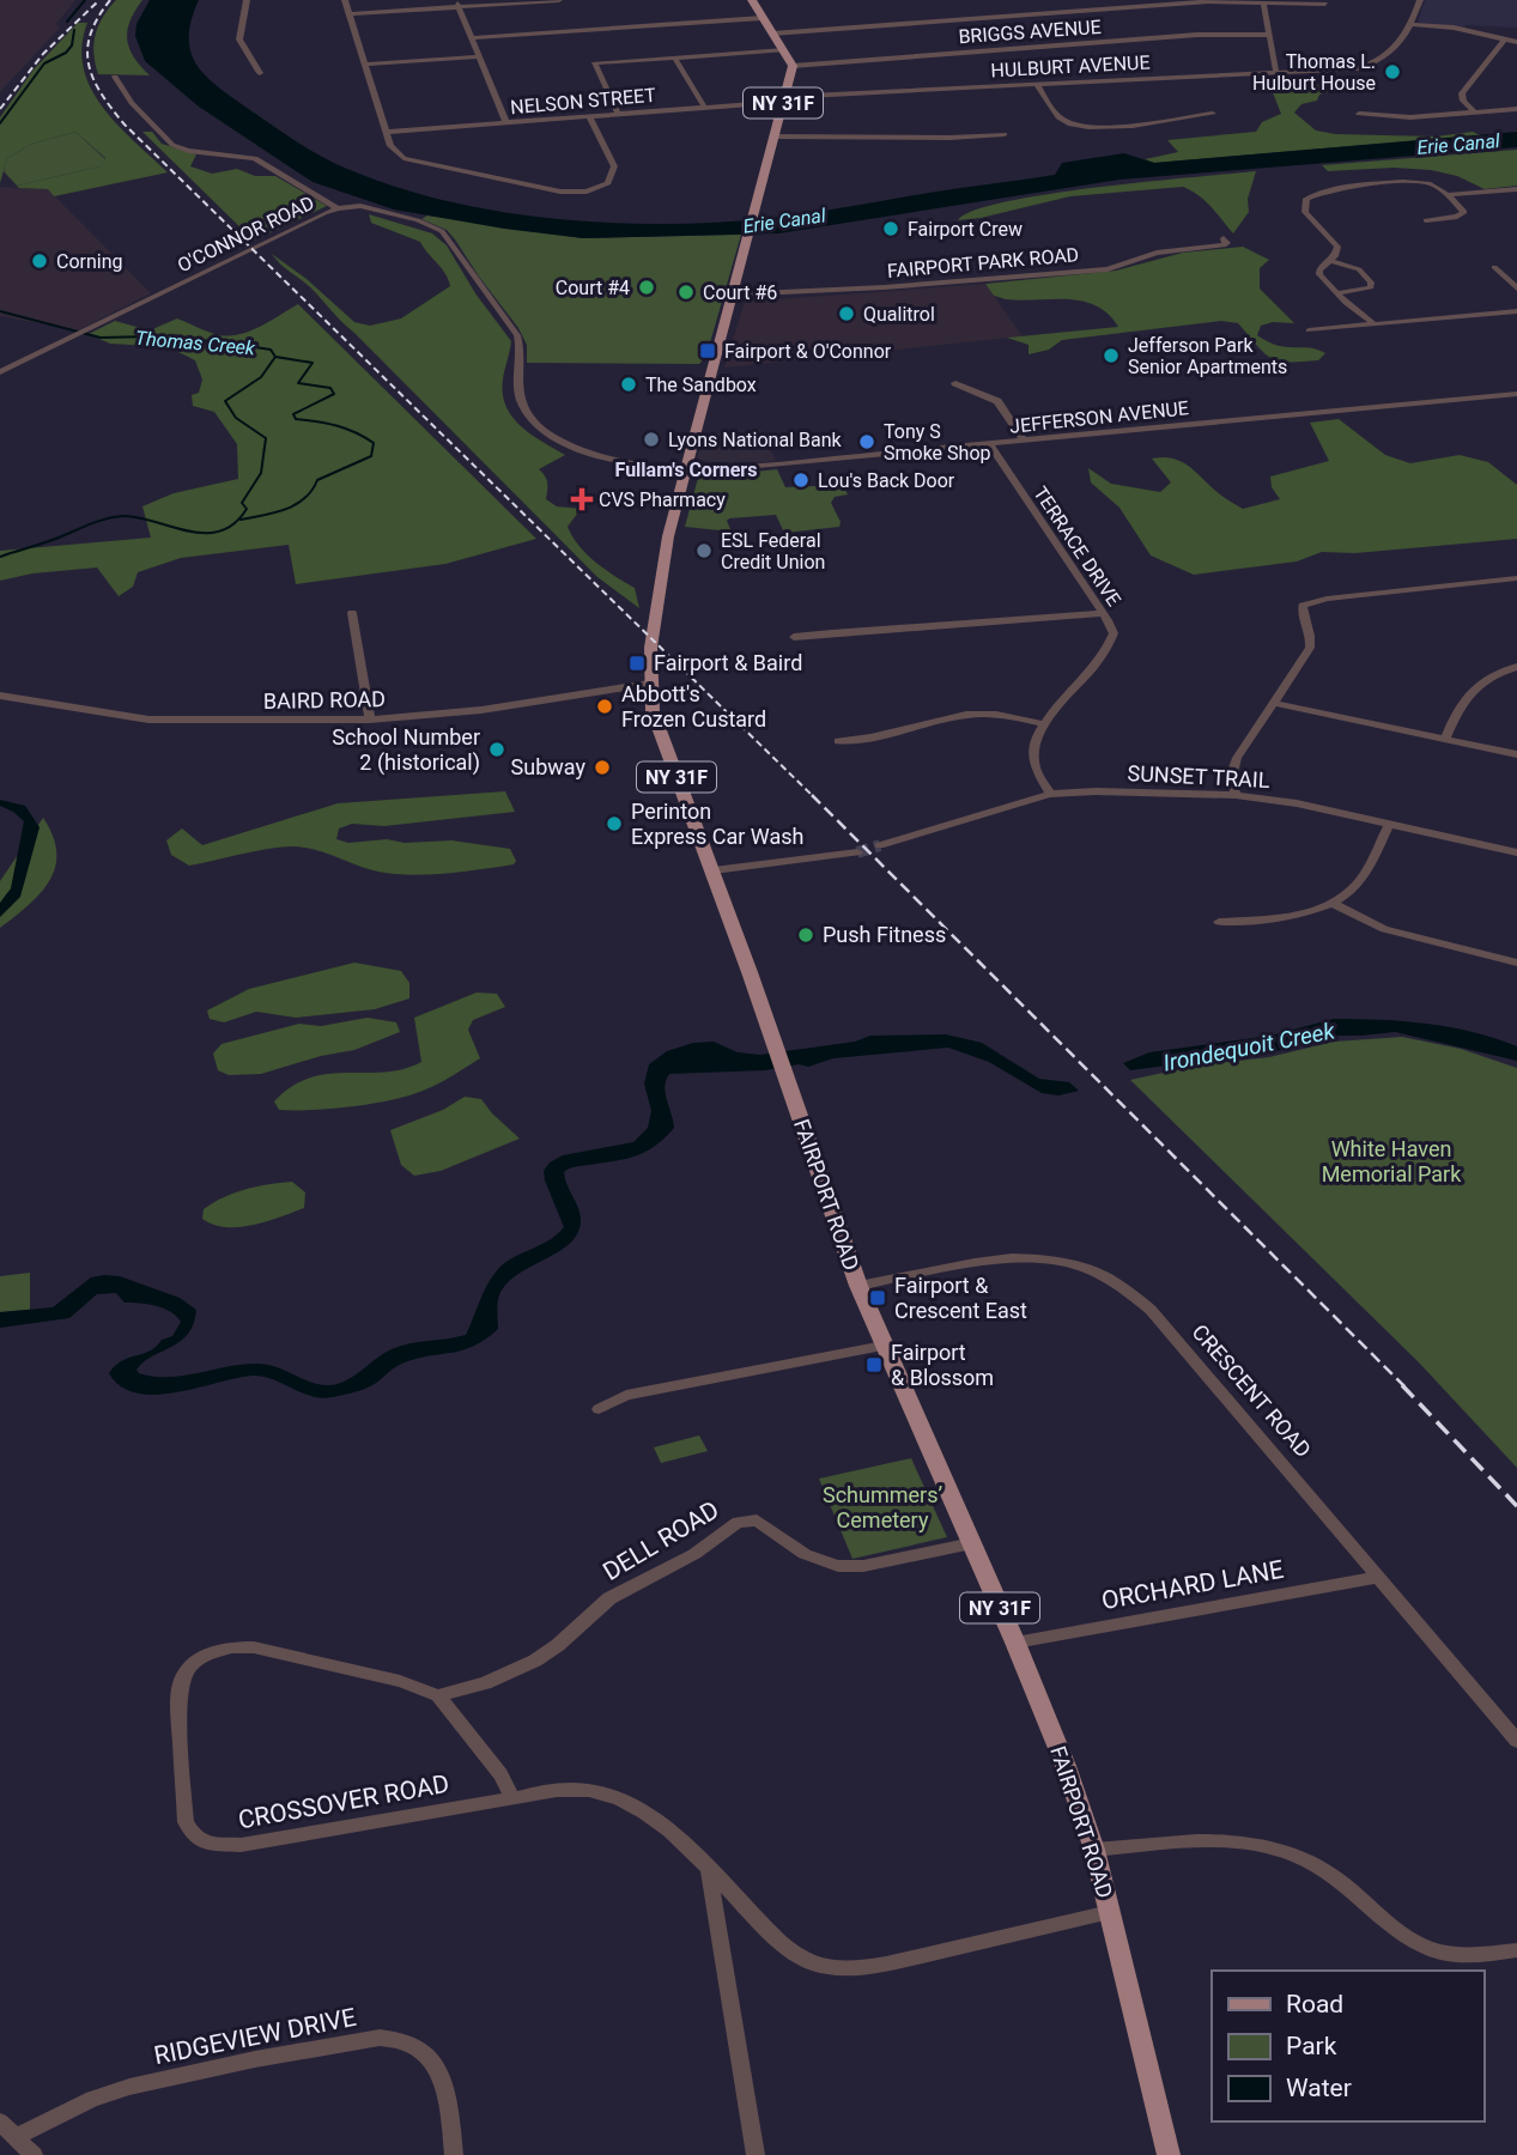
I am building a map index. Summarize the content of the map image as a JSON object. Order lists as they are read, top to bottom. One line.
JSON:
{"streets":{"main road":["NY 31F","FAIRPORT ROAD"],"street":["BRIGGS AVENUE","HULBURT AVENUE","NELSON STREET","O'CONNOR ROAD","FAIRPORT PARK ROAD","JEFFERSON AVENUE","TERRACE DRIVE","BAIRD ROAD","SUNSET TRAIL","CRESCENT ROAD","DELL ROAD","ORCHARD LANE","CROSSOVER ROAD","RIDGEVIEW DRIVE"]},"crossings":[["BRIGGS AVENUE","NY 31F"],["HULBURT AVENUE","NELSON STREET"],["HULBURT AVENUE","NY 31F"],["NELSON STREET","NY 31F"],["NY 31F","FAIRPORT ROAD"],["O'CONNOR ROAD","JEFFERSON AVENUE"],["O'CONNOR ROAD","FAIRPORT ROAD"],["FAIRPORT PARK ROAD","FAIRPORT ROAD"],["JEFFERSON AVENUE","TERRACE DRIVE"],["JEFFERSON AVENUE","FAIRPORT ROAD"],["TERRACE DRIVE","SUNSET TRAIL"],["BAIRD ROAD","FAIRPORT ROAD"],["FAIRPORT ROAD","CRESCENT ROAD"],["FAIRPORT ROAD","DELL ROAD"],["FAIRPORT ROAD","ORCHARD LANE"],["FAIRPORT ROAD","CROSSOVER ROAD"],["CRESCENT ROAD","ORCHARD LANE"],["DELL ROAD","CROSSOVER ROAD"]],"districts":["Fullam's Corners"],"water":["Erie Canal","Thomas Creek","Irondequoit Creek"],"parks":["White Haven Memorial Park","Schummers’ Cemetery"],"places":{"other":["Thomas L. Hulburt House","Fairport Crew","Corning","Court #4","Court #6","Qualitrol","Jefferson Park Senior Apartments","The Sandbox","Lyons National Bank","Tony S Smoke Shop","Lou's Back Door","ESL Federal Credit Union","Abbott's Frozen Custard","School Number 2 (historical)","Subway","Perinton Express Car Wash","Push Fitness"],"transit":["Fairport & O'Connor","Fairport & Baird","Fairport & Crescent East","Fairport & Blossom"],"health":["CVS Pharmacy"]},"legend":["Road","Park","Water"]}
